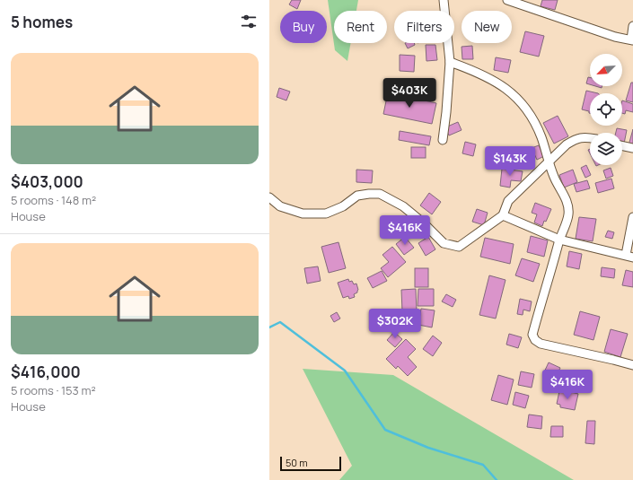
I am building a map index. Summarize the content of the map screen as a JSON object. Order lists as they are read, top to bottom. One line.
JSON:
{"scale_bar":"50 m","north":"bottom left","page":{"heading":"5 homes","chip":["Buy","Rent","Filters","New"],"list":[{"name":"$403,000","note":"5 rooms · 148 m² · House"},{"name":"$416,000","note":"5 rooms · 153 m² · House"}],"price":["$403K","$143K","$416K","$302K","$416K"],"scale":"50 m"}}
